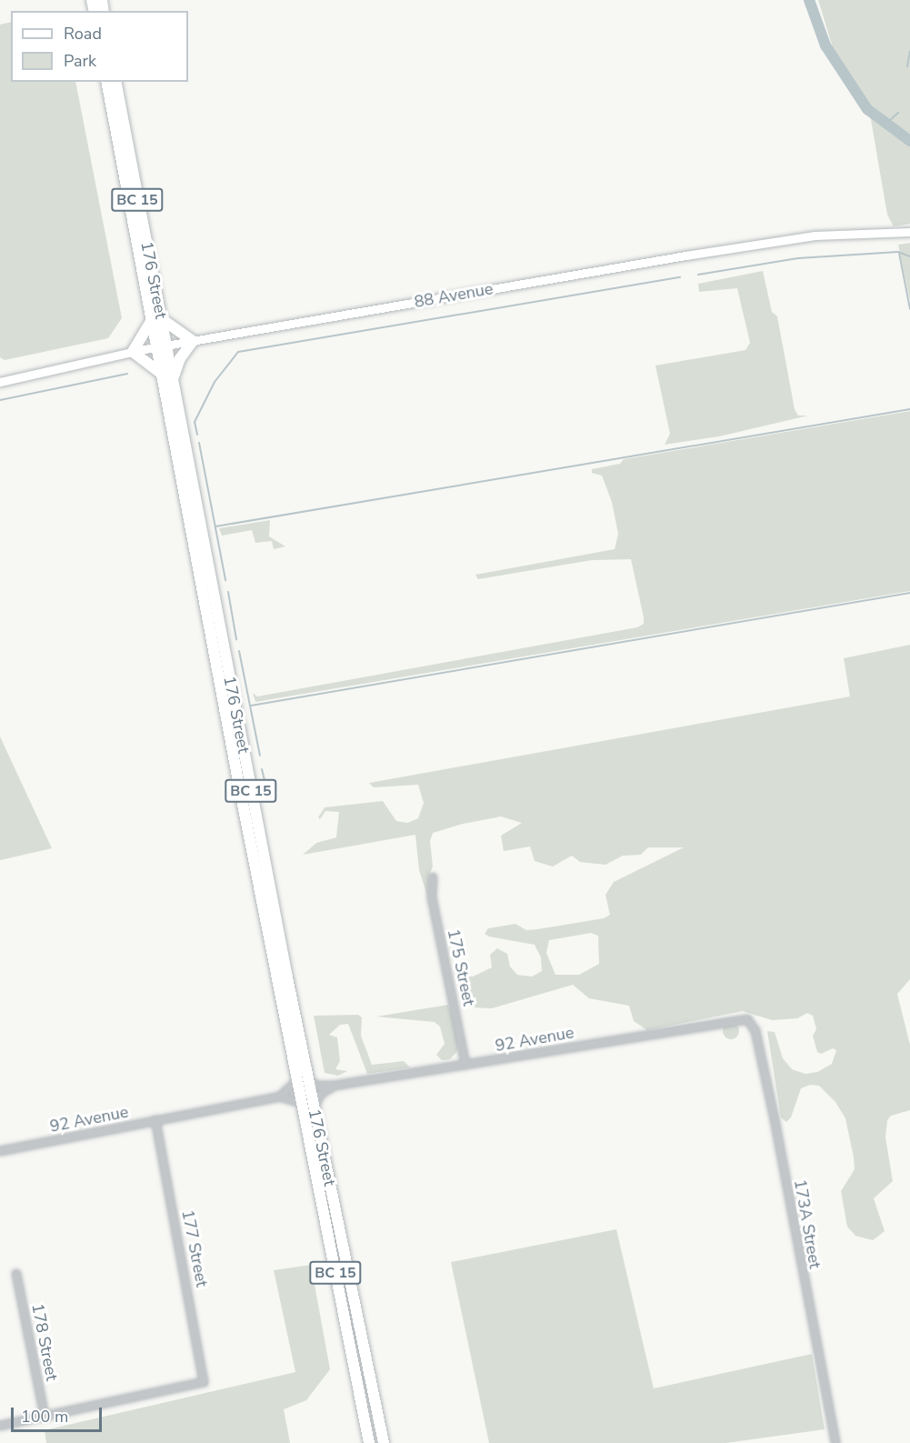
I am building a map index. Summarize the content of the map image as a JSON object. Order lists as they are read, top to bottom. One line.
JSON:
{"streets":{"highway":["BC 15","176 Street"],"main road":["88 Avenue"],"street":["175 Street","92 Avenue","173A Street","177 Street","178 Street"]},"crossings":[["176 Street","88 Avenue"],["176 Street","92 Avenue"],["175 Street","92 Avenue"],["92 Avenue","173A Street"],["92 Avenue","177 Street"],["177 Street","178 Street"]],"legend":["Road","Park"],"scale_bar":"100 m"}
